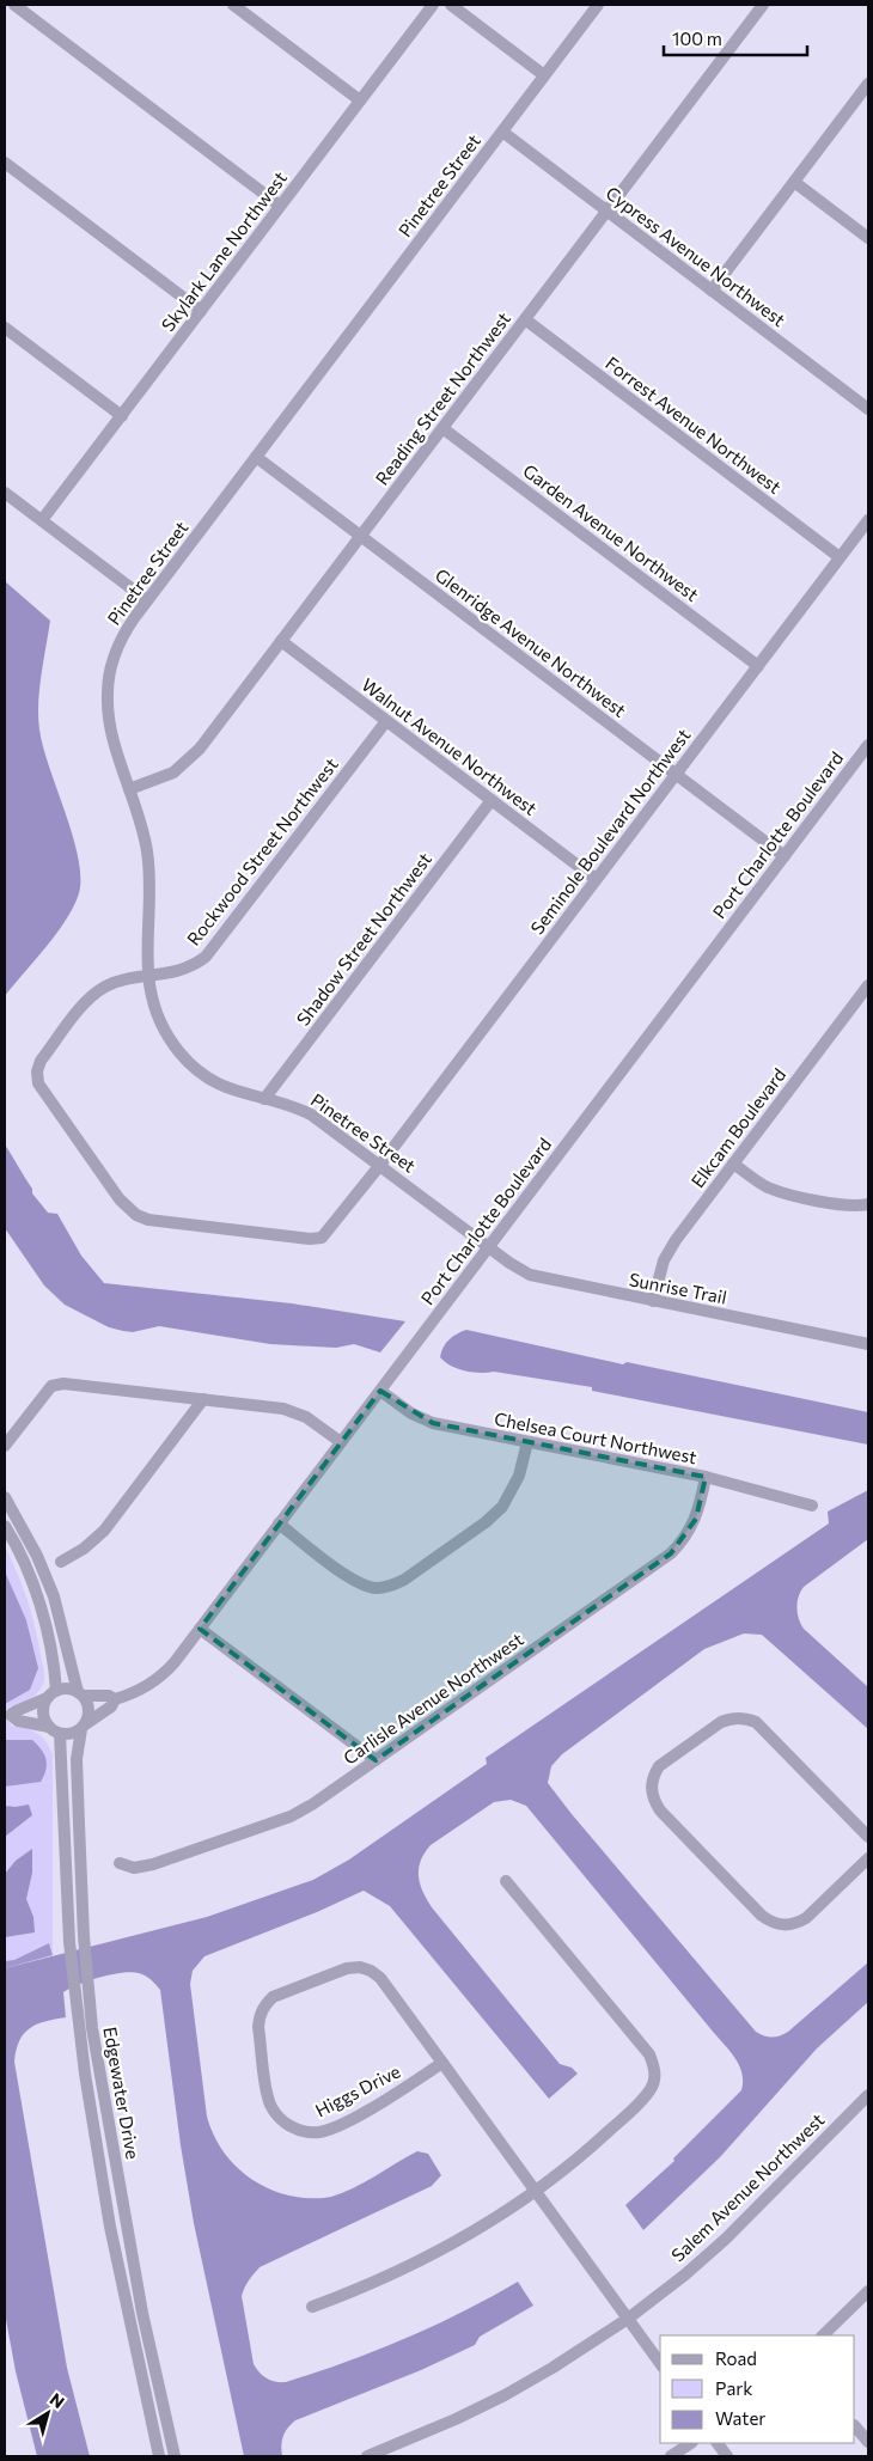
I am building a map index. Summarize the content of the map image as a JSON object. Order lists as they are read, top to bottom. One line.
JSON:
{"streets":{"street":["Pinetree Street","Skylark Lane Northwest","Cypress Avenue Northwest","Reading Street Northwest","Forrest Avenue Northwest","Garden Avenue Northwest","Glenridge Avenue Northwest","Walnut Avenue Northwest","Seminole Boulevard Northwest","Port Charlotte Boulevard","Rockwood Street Northwest","Shadow Street Northwest","Elkcam Boulevard","Sunrise Trail","Chelsea Court Northwest","Carlisle Avenue Northwest","Higgs Drive","Edgewater Drive","Salem Avenue Northwest"]},"crossings":[["Pinetree Street","Cypress Avenue Northwest"],["Pinetree Street","Reading Street Northwest"],["Pinetree Street","Glenridge Avenue Northwest"],["Pinetree Street","Seminole Boulevard Northwest"],["Pinetree Street","Port Charlotte Boulevard"],["Pinetree Street","Rockwood Street Northwest"],["Pinetree Street","Shadow Street Northwest"],["Pinetree Street","Sunrise Trail"],["Cypress Avenue Northwest","Reading Street Northwest"],["Reading Street Northwest","Forrest Avenue Northwest"],["Reading Street Northwest","Garden Avenue Northwest"],["Reading Street Northwest","Glenridge Avenue Northwest"],["Reading Street Northwest","Walnut Avenue Northwest"],["Forrest Avenue Northwest","Seminole Boulevard Northwest"],["Garden Avenue Northwest","Seminole Boulevard Northwest"],["Glenridge Avenue Northwest","Seminole Boulevard Northwest"],["Glenridge Avenue Northwest","Port Charlotte Boulevard"],["Walnut Avenue Northwest","Seminole Boulevard Northwest"],["Walnut Avenue Northwest","Rockwood Street Northwest"],["Walnut Avenue Northwest","Shadow Street Northwest"],["Seminole Boulevard Northwest","Rockwood Street Northwest"],["Port Charlotte Boulevard","Sunrise Trail"],["Port Charlotte Boulevard","Chelsea Court Northwest"],["Port Charlotte Boulevard","Edgewater Drive"],["Elkcam Boulevard","Sunrise Trail"],["Chelsea Court Northwest","Carlisle Avenue Northwest"],["Higgs Drive","Salem Avenue Northwest"]],"legend":["Road","Park","Water"],"scale_bar":"100 m","north":"top right"}
